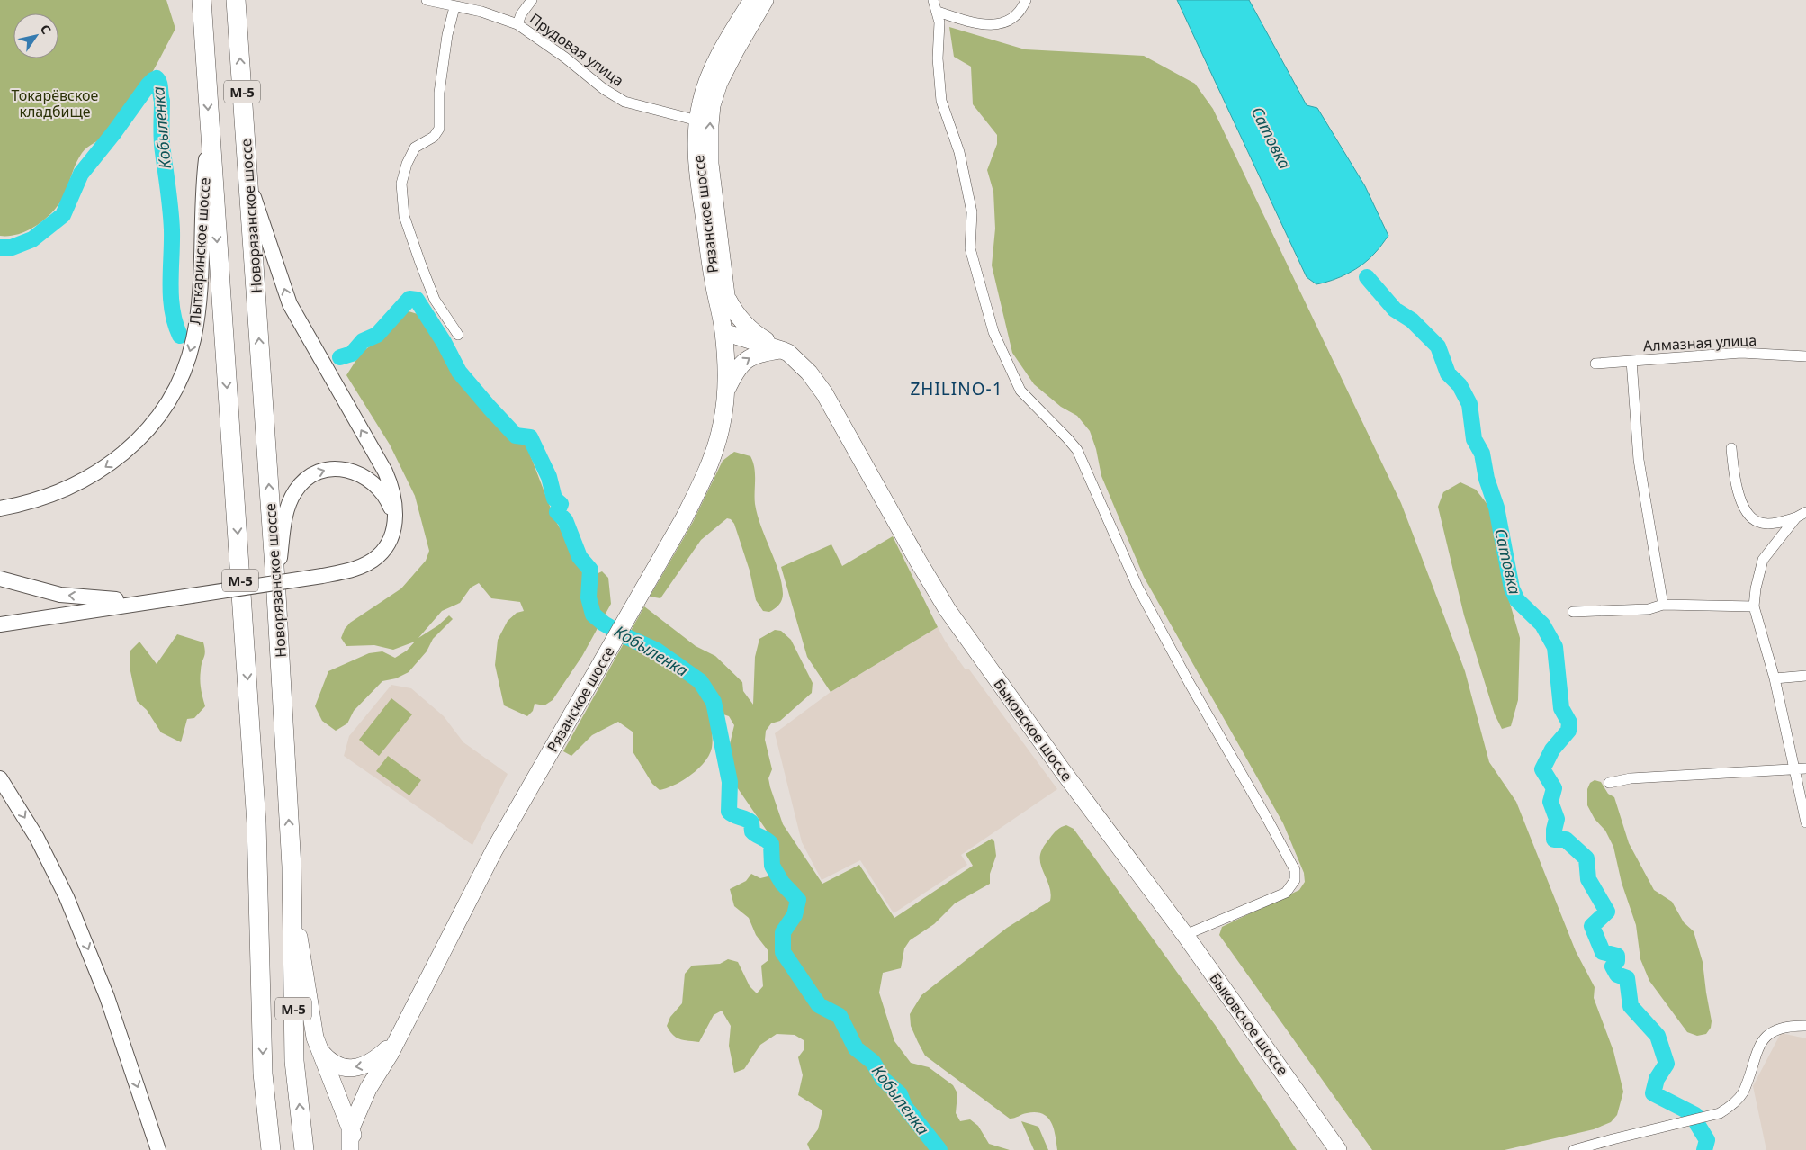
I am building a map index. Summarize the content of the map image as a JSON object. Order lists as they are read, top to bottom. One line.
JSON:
{"streets":{"highway":["М-5","Новорязанское шоссе"],"main road":["Рязанское шоссе","Лыткаринское шоссе","Быковское шоссе"],"street":["Прудовая улица","Алмазная улица"]},"crossings":[["Прудовая улица","Рязанское шоссе"],["М-5","Новорязанское шоссе"],["М-5","Лыткаринское шоссе"],["Рязанское шоссе","Новорязанское шоссе"],["Рязанское шоссе","Быковское шоссе"]],"one_way":["Лыткаринское шоссе"],"districts":["ZHILINO-1"],"water":["Кобыленка","Сатовка"],"parks":["Токарёвское кладбище"],"north":"top right"}
